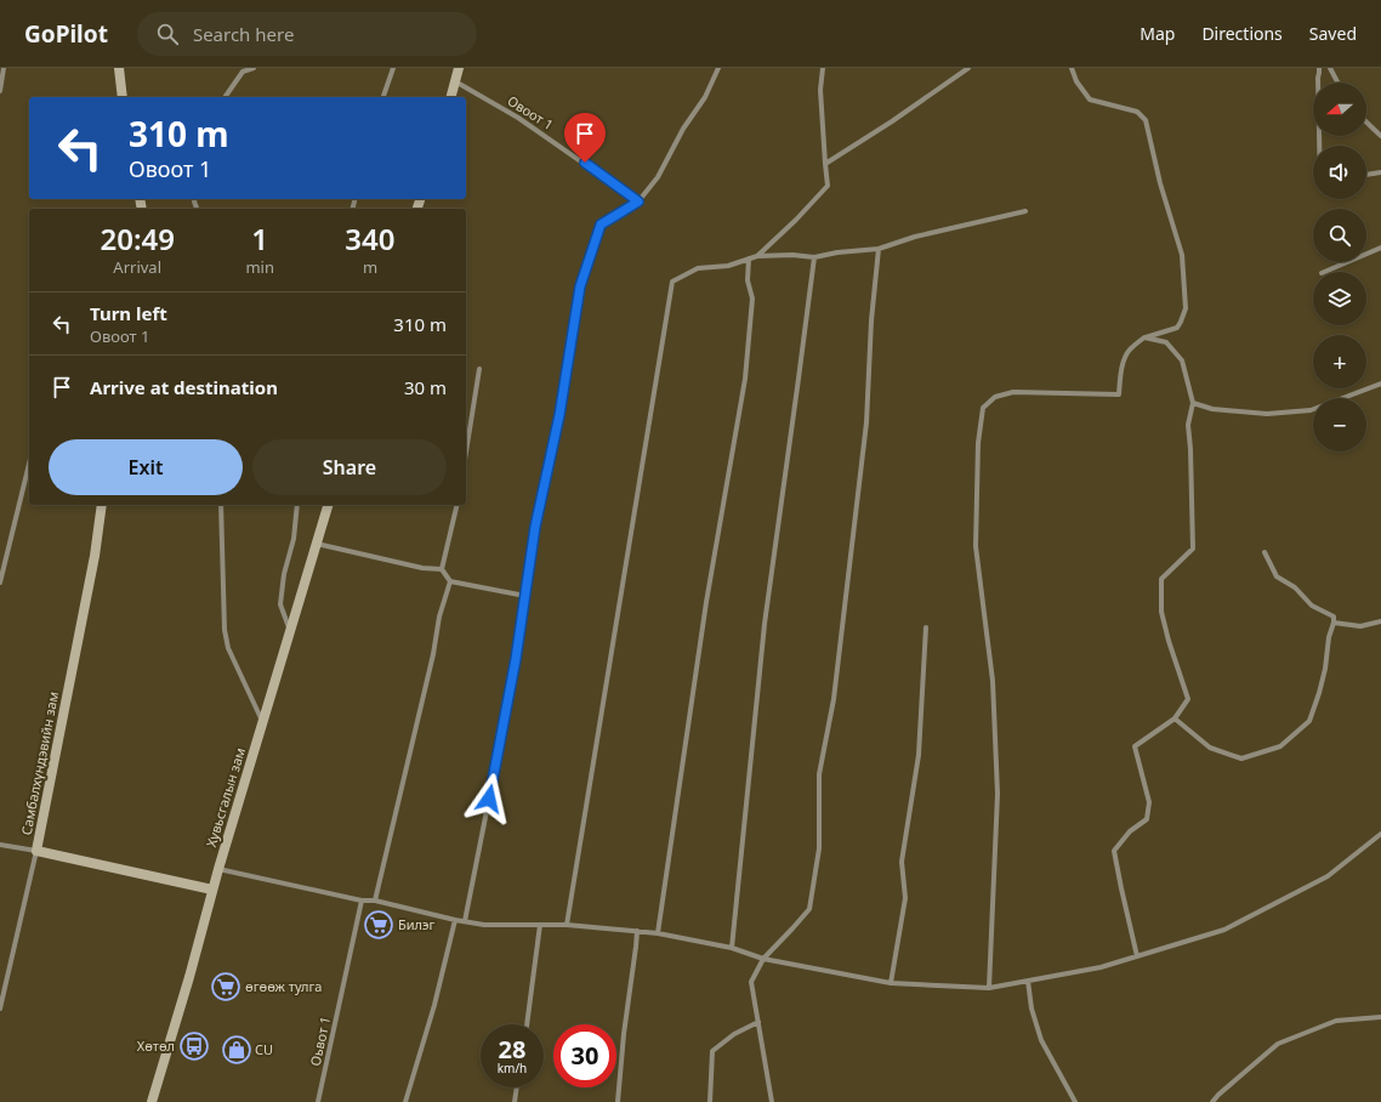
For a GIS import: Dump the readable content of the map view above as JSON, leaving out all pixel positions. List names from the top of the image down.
{
  "streets": {
    "main road": ["Самбалхүндэвийн зам", "Хувьсгалын зам"],
    "street": ["Овоот 1", "Оьвот 1"]
  },
  "crossings": [
    ["Самбалхүндэвийн зам", "Хувьсгалын зам"]
  ],
  "places": {
    "supermarket": ["Билэг", "өгөөж тулга"],
    "bus stop": ["Хөтөл"],
    "shop": ["CU"]
  },
  "north": "left",
  "page": {
    "header": "GoPilot",
    "search": "Search here",
    "nav": ["Map", "Directions", "Saved"],
    "map_buttons": ["+", "−"],
    "turn": ["310 m", "Овоот 1"],
    "eta": [
      "20:49",
      "Arrival",
      "1",
      "min",
      "340",
      "m"
    ],
    "list": [
      {
        "name": "Turn left",
        "note": "Овоот 1",
        "value": "310 m"
      },
      {
        "name": "Arrive at destination",
        "value": "30 m"
      }
    ],
    "buttons": ["Exit", "Share"],
    "speed": "28 km/h",
    "limit": "30"
  }
}
